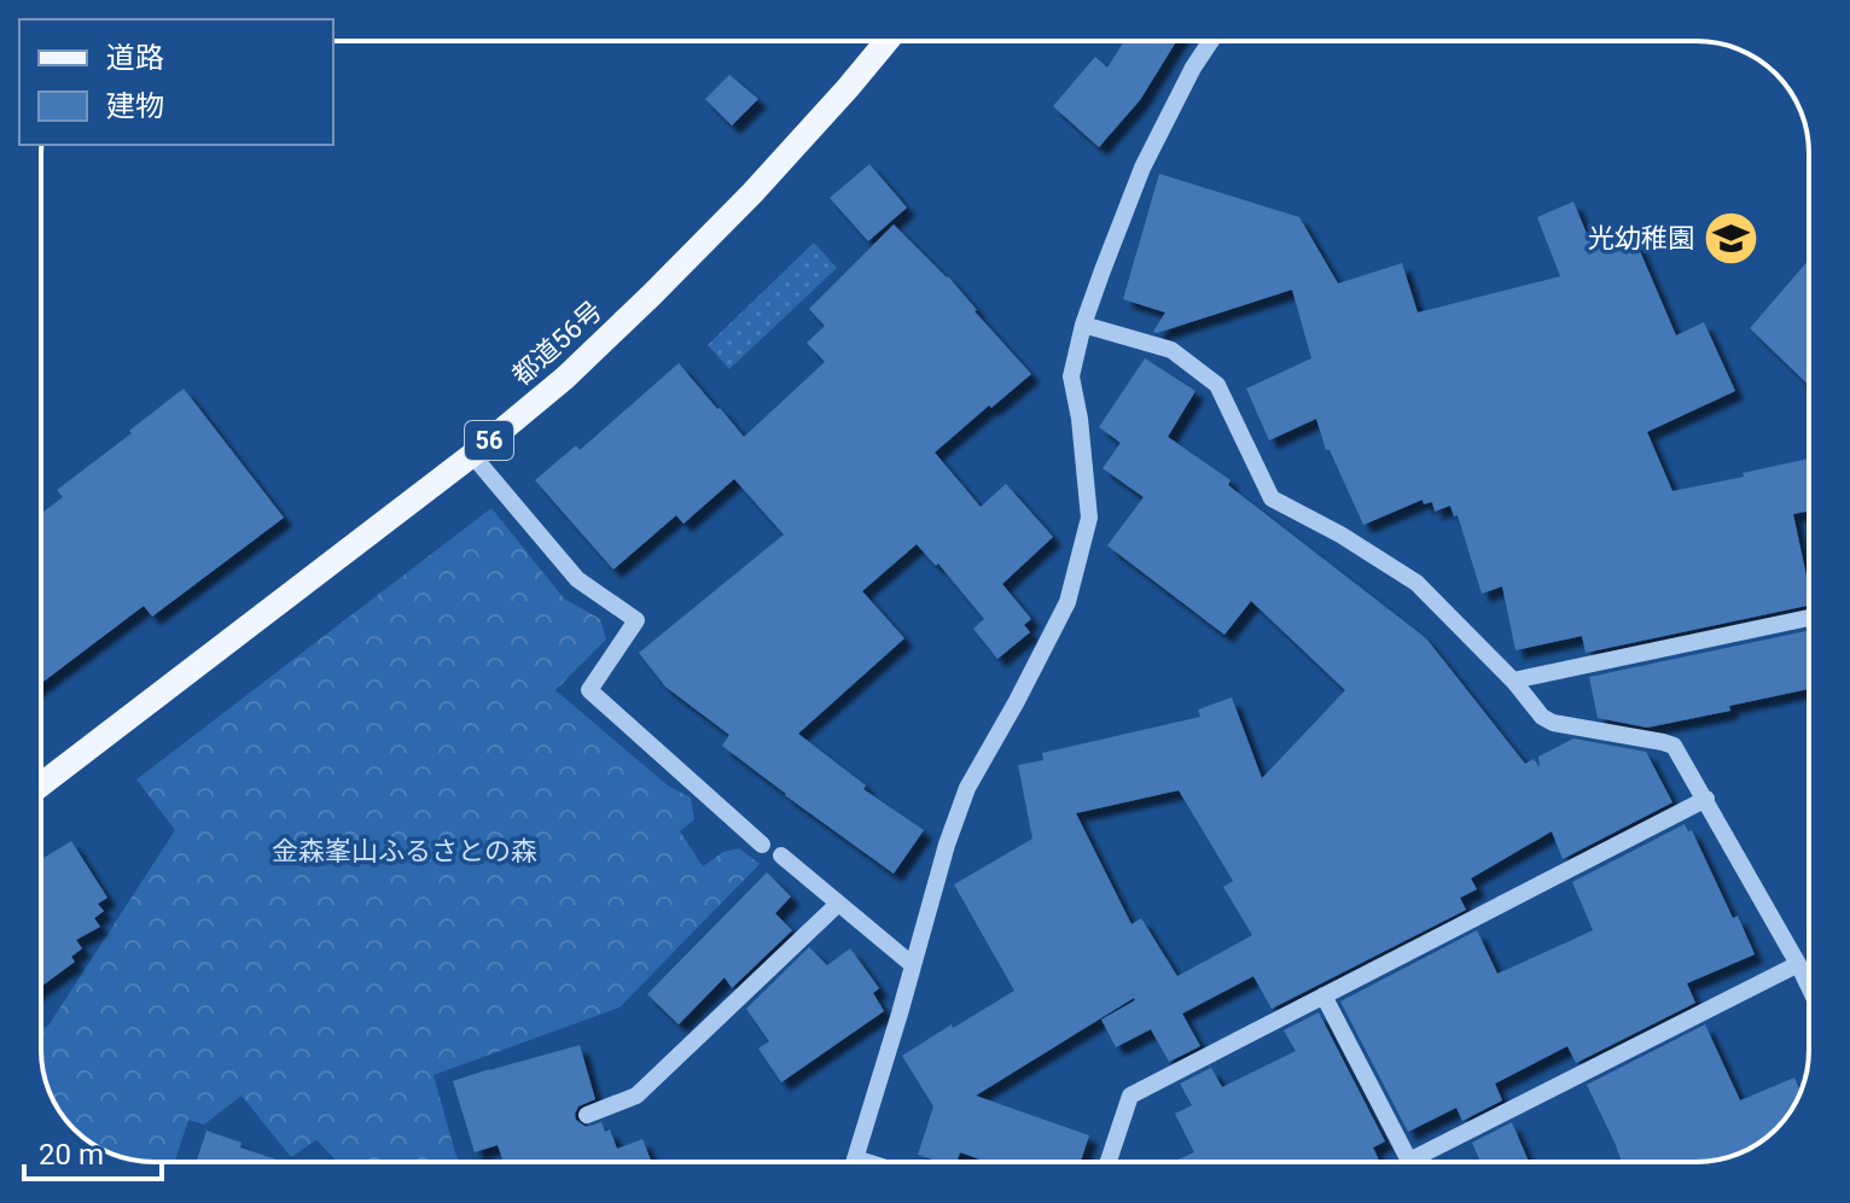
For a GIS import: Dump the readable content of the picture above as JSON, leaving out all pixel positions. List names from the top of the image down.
{
  "streets": {
    "main road": ["都道56号", "56"]
  },
  "parks": ["金森峯山ふるさとの森"],
  "places": {
    "school or university": ["光幼稚園"]
  },
  "legend": ["道路", "建物"],
  "scale_bar": "20 m"
}
